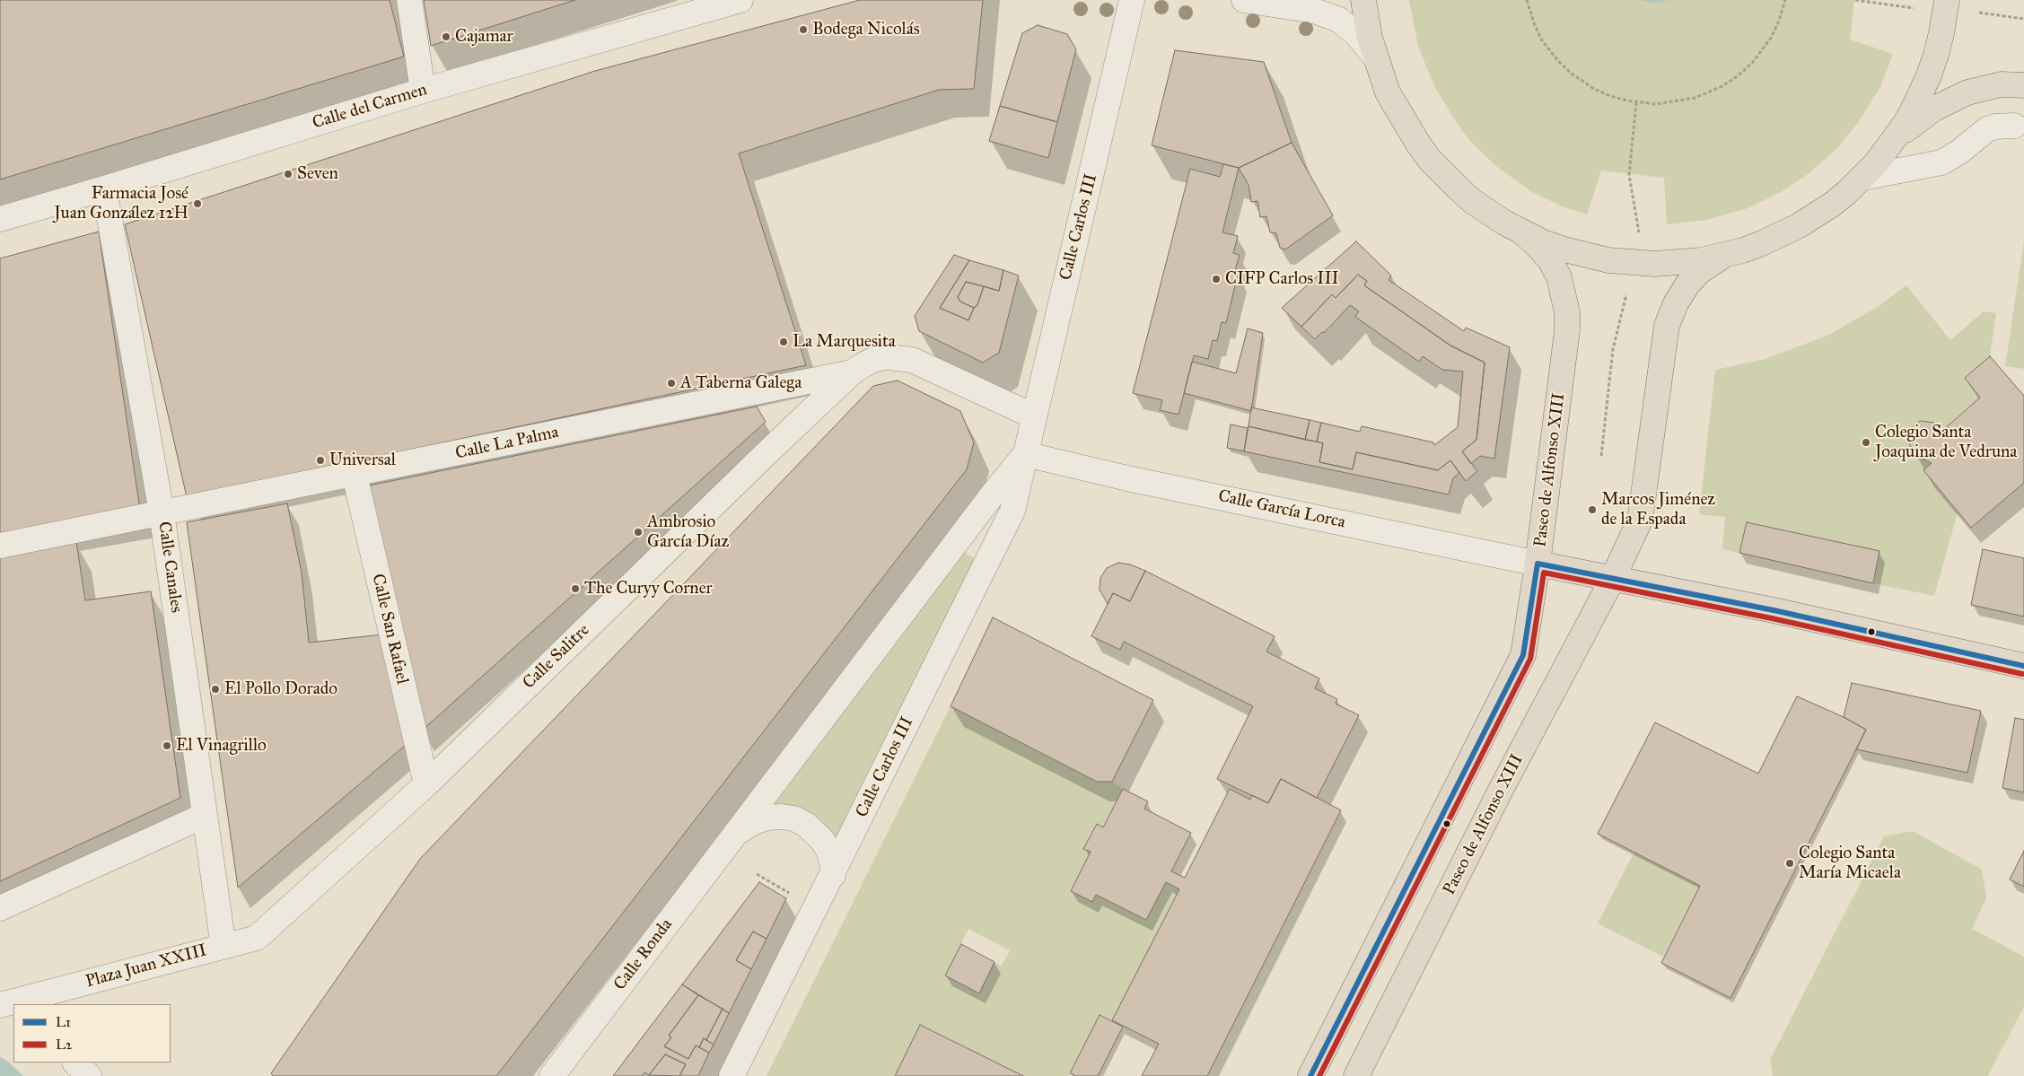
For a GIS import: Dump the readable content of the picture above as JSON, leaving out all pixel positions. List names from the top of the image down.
{
  "streets": {
    "main road": ["Paseo de Alfonso XIII"],
    "street": [
      "Calle del Carmen",
      "Calle Carlos III",
      "Calle La Palma",
      "Calle García Lorca",
      "Calle Canales",
      "Calle San Rafael",
      "Calle Salitre",
      "Calle Ronda",
      "Plaza Juan XXIII"
    ]
  },
  "crossings": [
    ["Calle del Carmen", "Calle Canales"],
    ["Calle Carlos III", "Calle García Lorca"],
    ["Calle Carlos III", "Calle Ronda"],
    ["Calle La Palma", "Calle Canales"],
    ["Calle La Palma", "Calle San Rafael"],
    ["Calle La Palma", "Calle Salitre"],
    ["Paseo de Alfonso XIII", "Calle García Lorca"],
    ["Calle Canales", "Plaza Juan XXIII"],
    ["Calle San Rafael", "Calle Salitre"],
    ["Calle Salitre", "Plaza Juan XXIII"]
  ],
  "places": [
    "Bodega Nicolás",
    "Cajamar",
    "Seven",
    "Farmacia José Juan González 12H",
    "CIFP Carlos III",
    "La Marquesita",
    "A Taberna Galega",
    "Colegio Santa Joaquina de Vedruna",
    "Universal",
    "Marcos Jiménez de la Espada",
    "Ambrosio García Díaz",
    "The Curyy Corner",
    "El Pollo Dorado",
    "El Vinagrillo",
    "Colegio Santa María Micaela"
  ],
  "lines": ["transit line L1", "transit line L2"],
  "legend": ["L1", "L2"]
}
